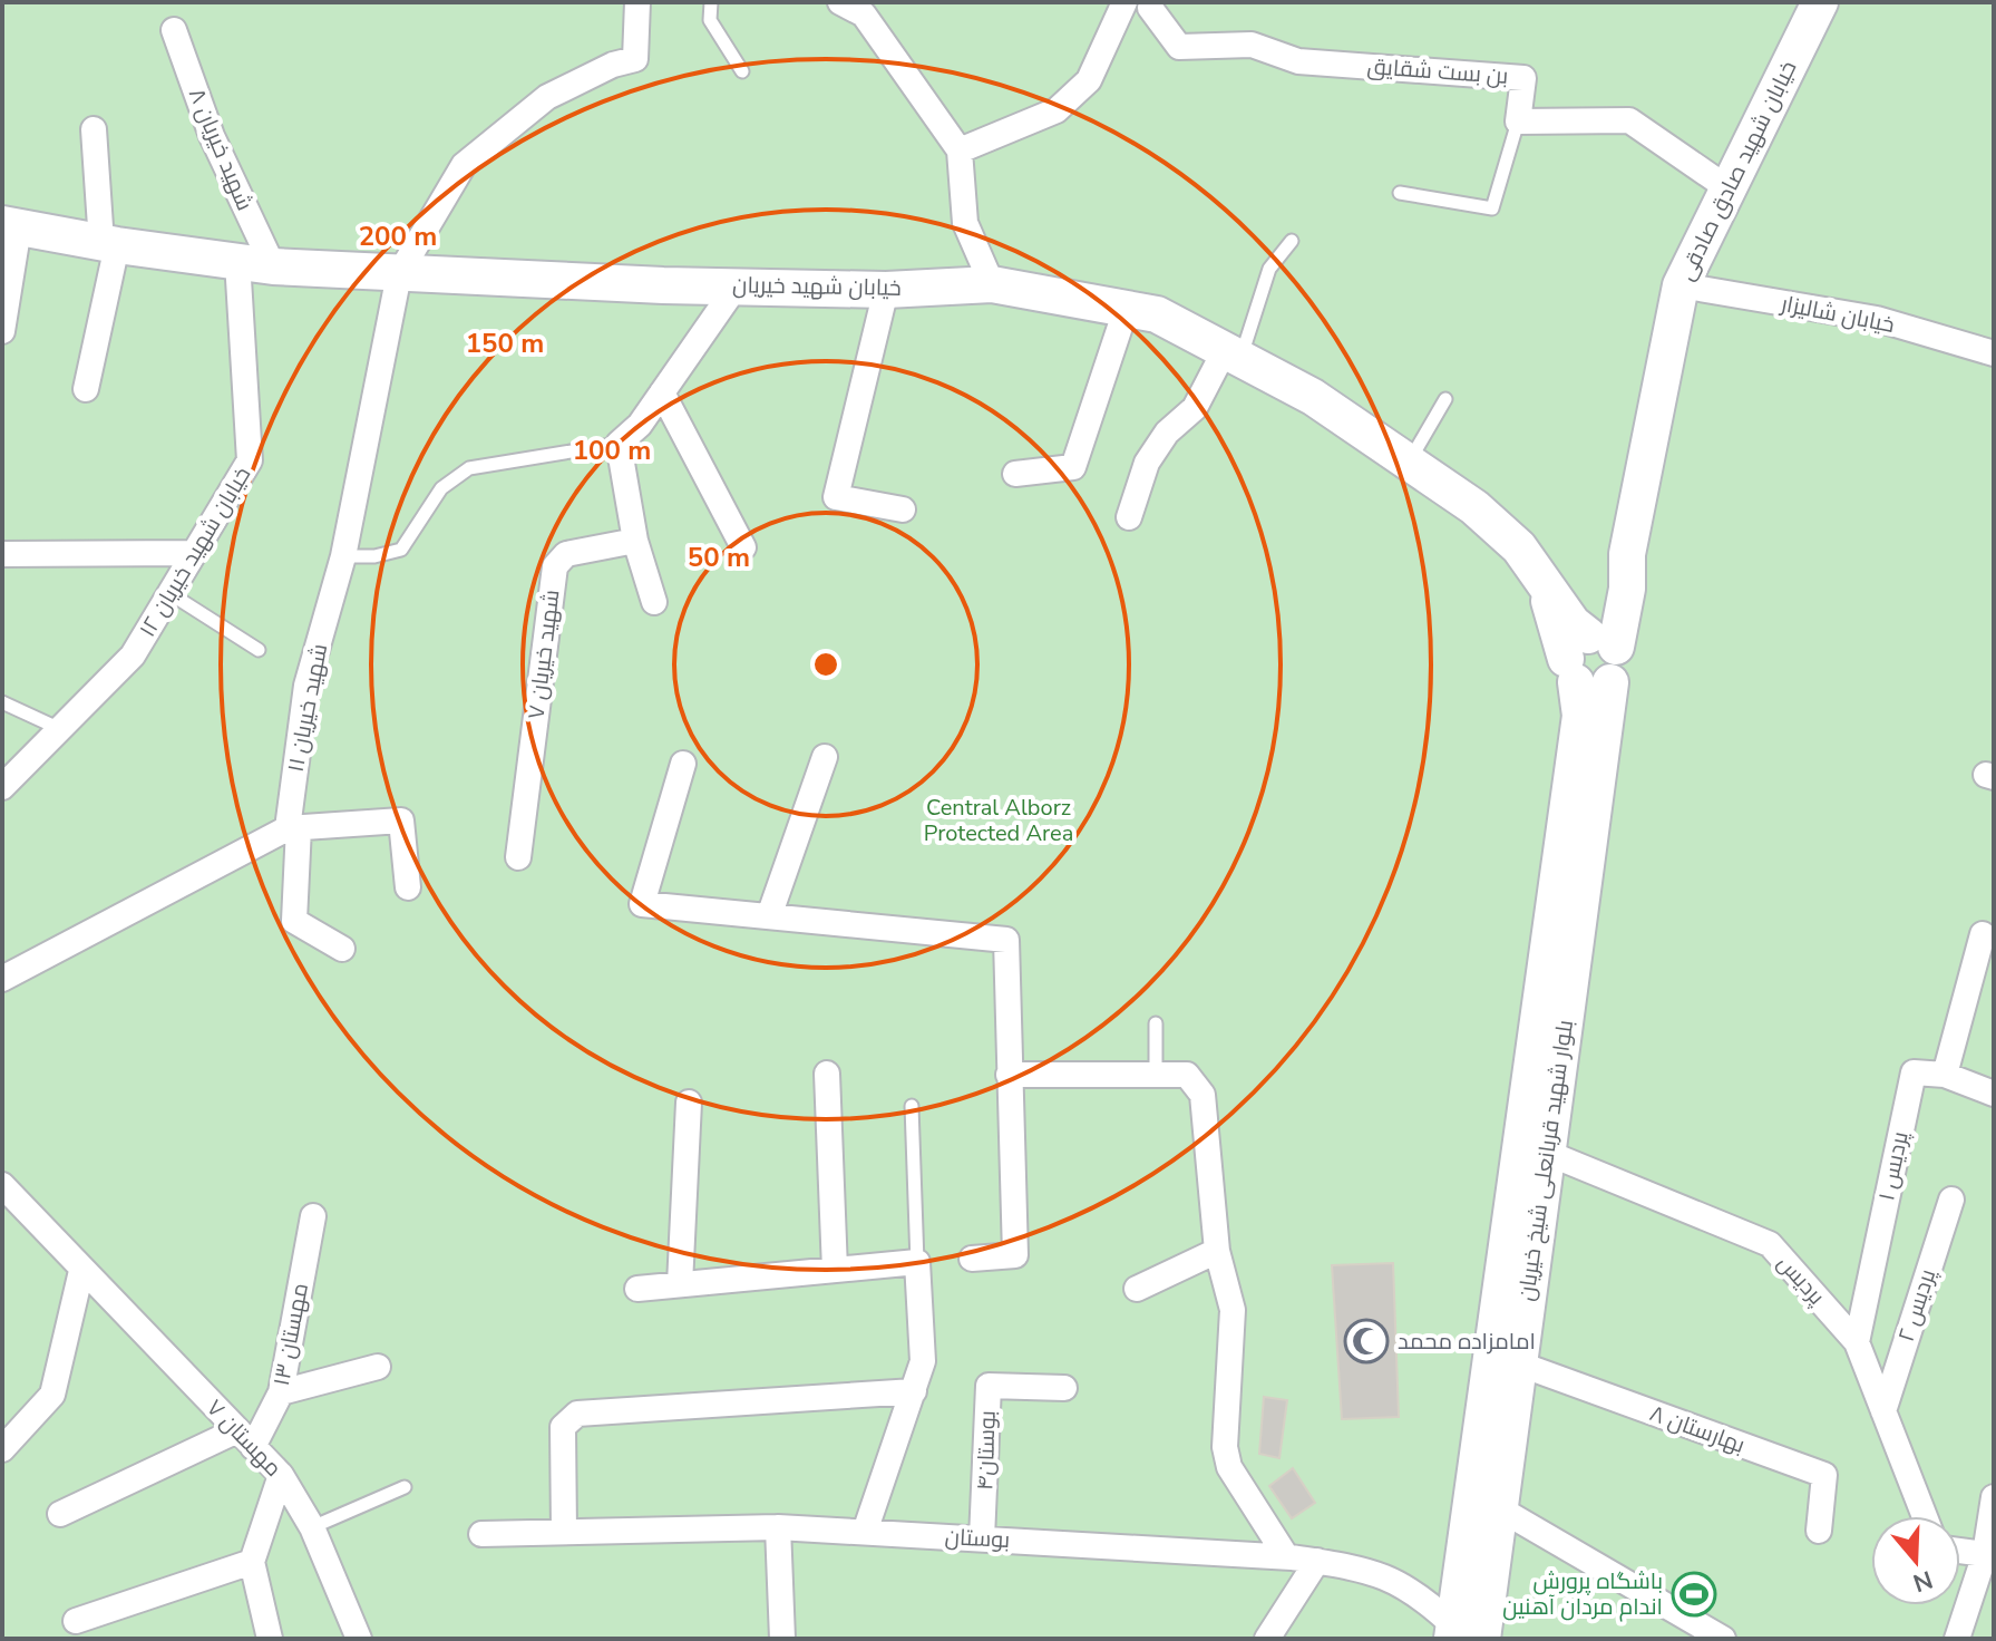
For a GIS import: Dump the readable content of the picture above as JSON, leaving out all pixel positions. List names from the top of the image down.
{
  "streets": {
    "street": [
      "بن بست شقایق",
      "شهید خیریان ۸",
      "خیابان شهید صادق صادقی",
      "خیابان شهید خیریان",
      "خیابان شالیزار",
      "خیابان شهید خیریان ۱۲",
      "شهید خیریان ۷",
      "شهید خیریان ۱۱",
      "بلوار شهید قربانعلی شیخ خیریان",
      "پردیس ۱",
      "پردیس",
      "پردیس ۲",
      "مهستان ۱۳",
      "بهارستان ۸",
      "مهستان ۷",
      "بوستان۴",
      "بوستان"
    ]
  },
  "crossings": [
    ["شهید خیریان ۸", "خیابان شهید خیریان"],
    ["خیابان شهید صادق صادقی", "خیابان شهید خیریان"],
    ["خیابان شهید صادق صادقی", "خیابان شالیزار"],
    ["خیابان شهید صادق صادقی", "بلوار شهید قربانعلی شیخ خیریان"],
    ["خیابان شهید خیریان", "خیابان شهید خیریان ۱۲"],
    ["خیابان شهید خیریان", "شهید خیریان ۱۱"],
    ["بلوار شهید قربانعلی شیخ خیریان", "پردیس"],
    ["بلوار شهید قربانعلی شیخ خیریان", "بهارستان ۸"],
    ["بلوار شهید قربانعلی شیخ خیریان", "بوستان"],
    ["پردیس ۱", "پردیس"],
    ["پردیس", "پردیس ۲"],
    ["مهستان ۱۳", "مهستان ۷"],
    ["بوستان۴", "بوستان"]
  ],
  "parks": ["Central Alborz Protected Area"],
  "places": {
    "mosque": ["امامزاده محمد"],
    "sports": ["باشگاه پرورش اندام مردان آهنین"]
  },
  "north": "bottom",
  "rings": [
    "200 m",
    "150 m",
    "100 m",
    "50 m"
  ]
}
